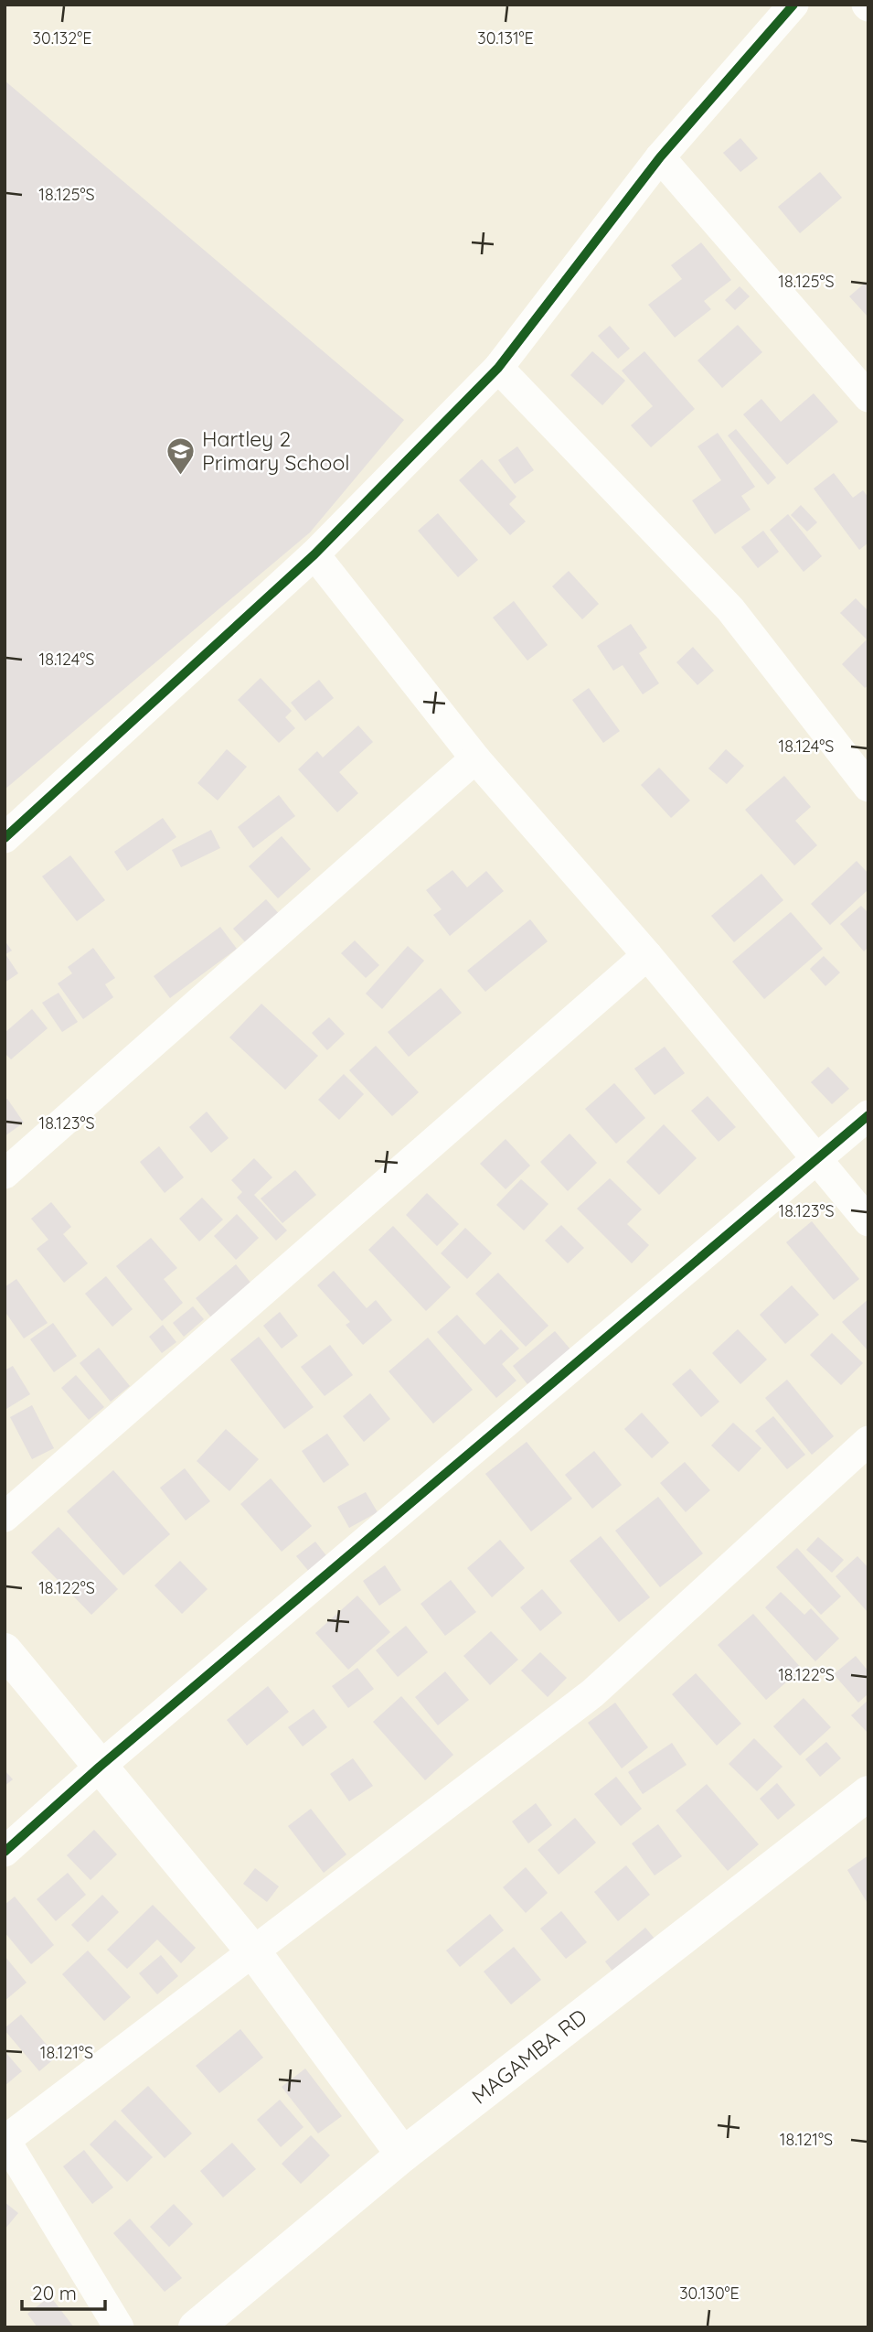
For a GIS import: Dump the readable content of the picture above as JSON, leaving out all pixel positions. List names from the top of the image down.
{
  "streets": {
    "street": ["MAGAMBA RD"]
  },
  "places": {
    "school or university": ["Hartley 2 Primary School"]
  },
  "scale_bar": "20 m",
  "coordinates": [
    "30.132°E",
    "30.131°E",
    "18.125°S",
    "18.124°S",
    "18.123°S",
    "18.122°S",
    "18.121°S",
    "30.130°E"
  ]
}
